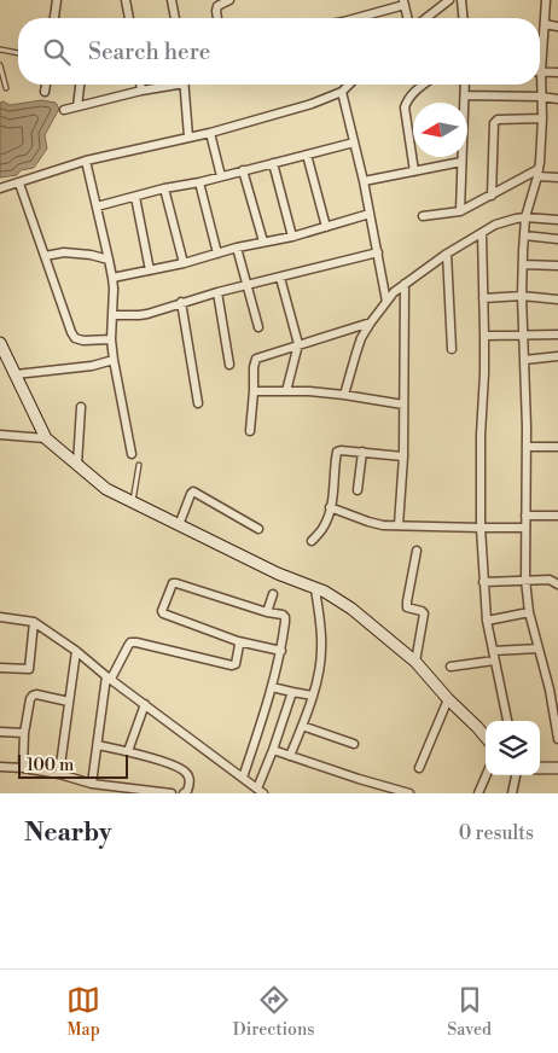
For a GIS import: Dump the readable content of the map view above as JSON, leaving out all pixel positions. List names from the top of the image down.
{
  "scale_bar": "100 m",
  "north": "left",
  "page": {
    "search": "Search here",
    "scale": "100 m",
    "heading": ["Nearby", "0 results"],
    "nav": ["Map", "Directions", "Saved"]
  }
}
